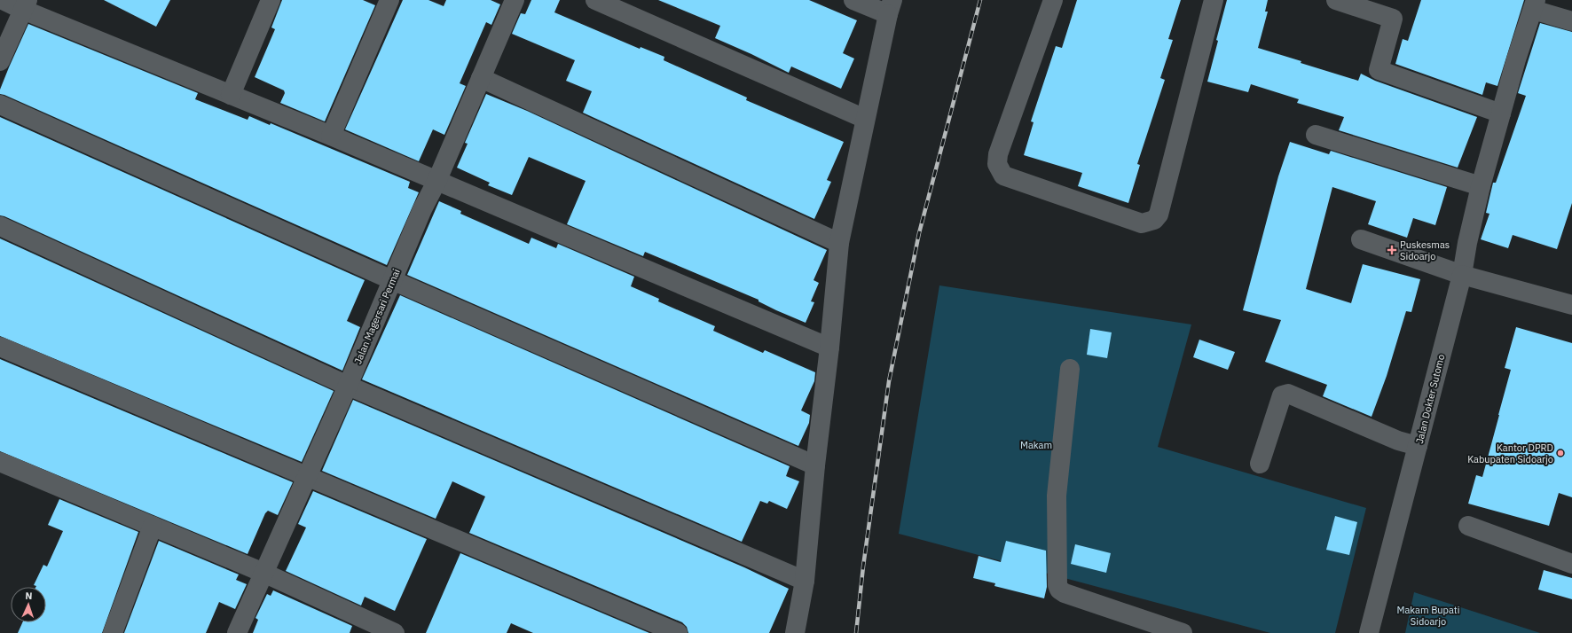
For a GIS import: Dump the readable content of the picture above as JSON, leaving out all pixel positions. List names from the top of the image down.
{
  "streets": {
    "street": ["Jalan Magersari Permai", "Jalan Dokter Sutomo"]
  },
  "parks": ["Makam", "Makam Bupati Sidoarjo"],
  "places": {
    "health": ["Puskesmas Sidoarjo"],
    "other": ["Kantor DPRD Kabupaten Sidoarjo"]
  },
  "north": "top"
}
